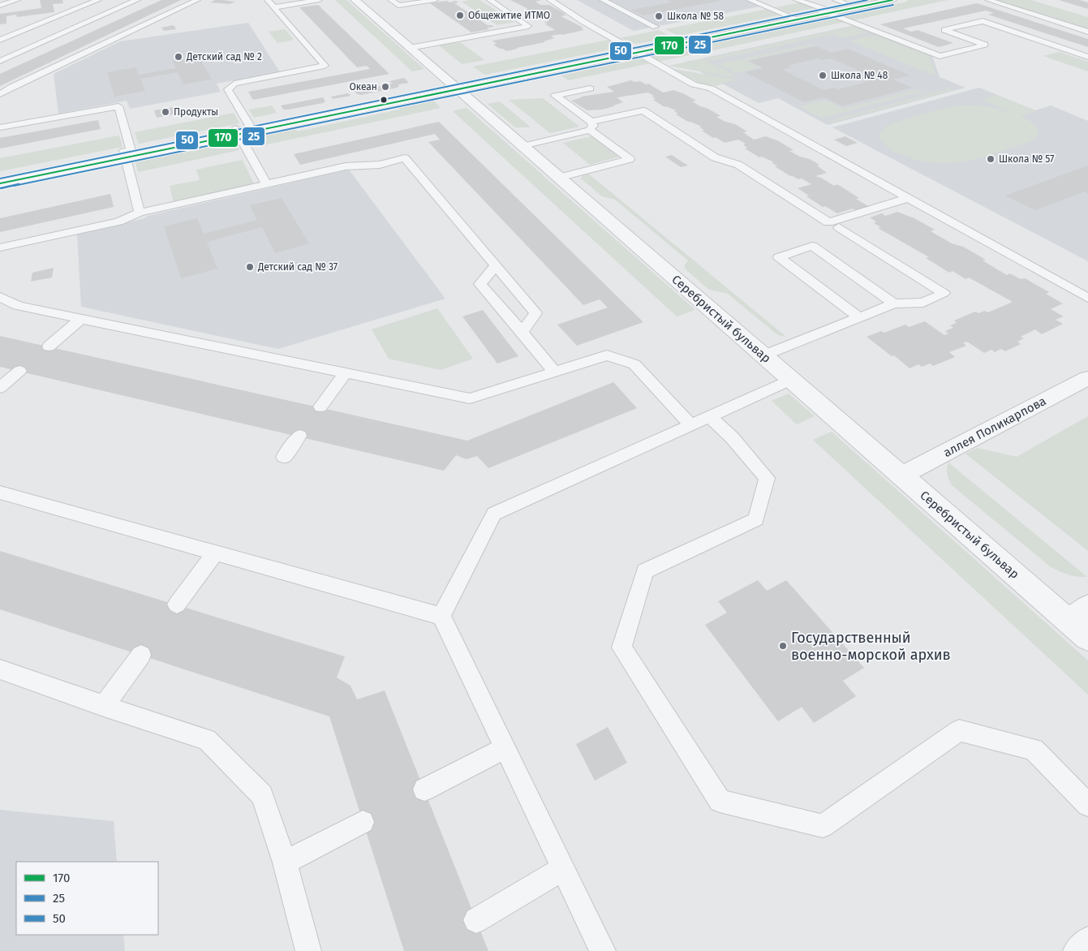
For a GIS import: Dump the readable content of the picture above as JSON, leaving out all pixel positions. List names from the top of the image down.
{
  "streets": {
    "street": ["Серебристый бульвар", "аллея Поликарпова"]
  },
  "crossings": [
    ["Серебристый бульвар", "аллея Поликарпова"]
  ],
  "places": [
    "Общежитие ИТМО",
    "Школа № 58",
    "Детский сад № 2",
    "Школа № 48",
    "Океан",
    "Продукты",
    "Школа № 57",
    "Детский сад № 37",
    "Государственный военно-морской архив"
  ],
  "lines": ["transit line 170", "transit line 50", "transit line 25"],
  "legend": ["170", "25", "50"]
}
